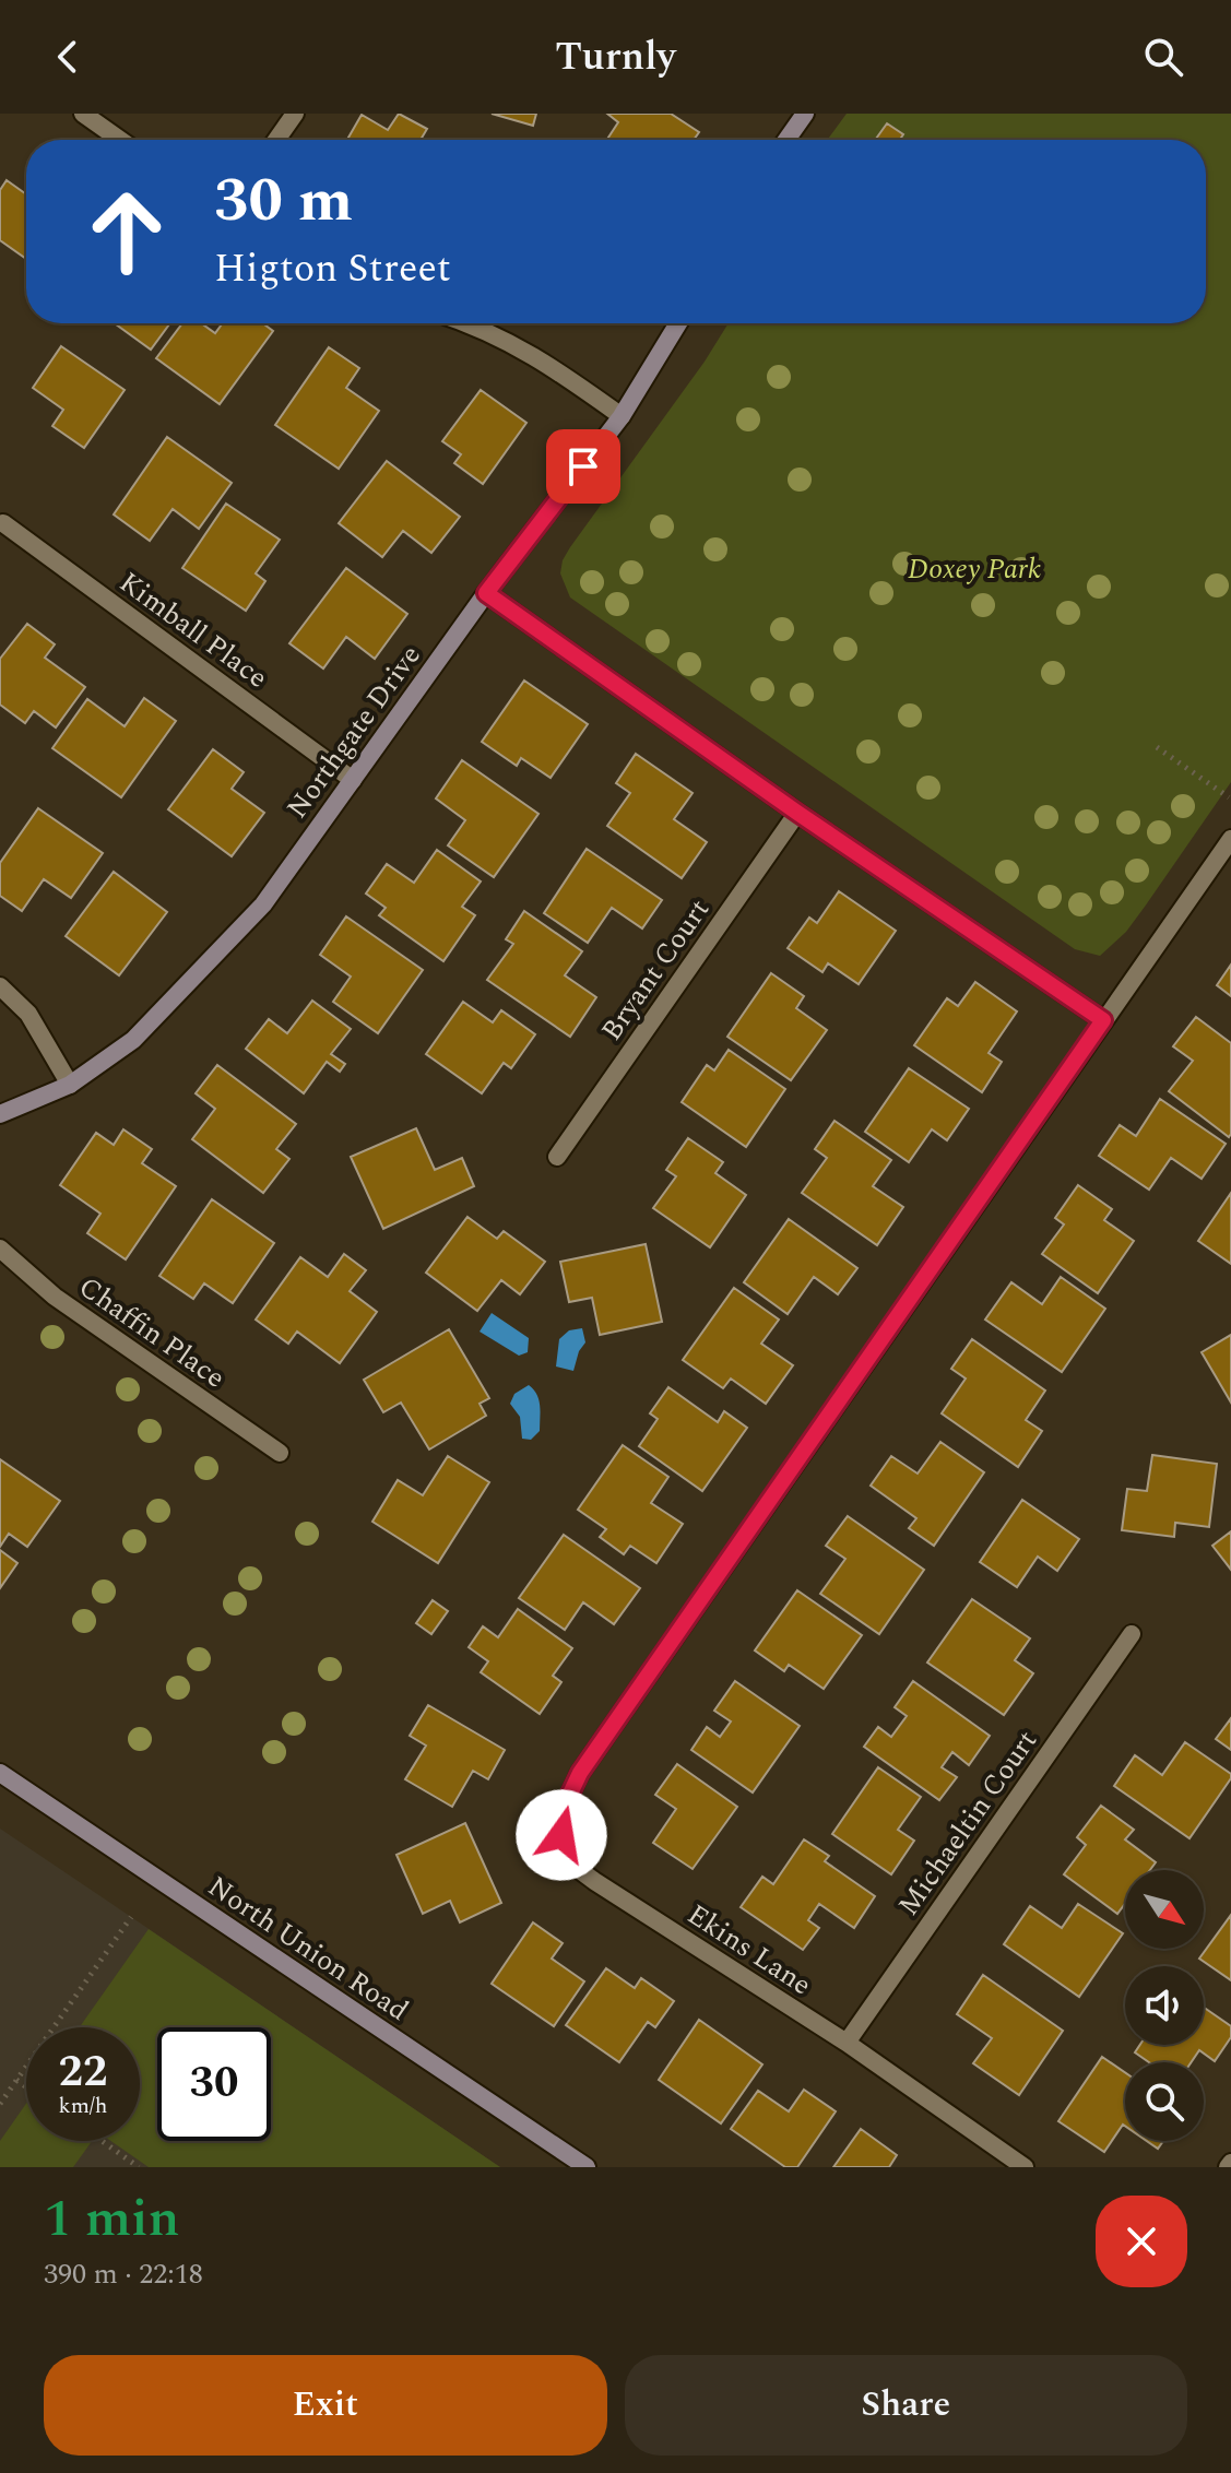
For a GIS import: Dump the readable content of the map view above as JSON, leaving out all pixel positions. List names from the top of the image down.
{
  "streets": {
    "street": [
      "Kimball Place",
      "Northgate Drive",
      "Bryant Court",
      "Chaffin Place",
      "Michaeltin Court",
      "North Union Road",
      "Ekins Lane"
    ]
  },
  "crossings": [
    ["Kimball Place", "Northgate Drive"],
    ["Michaeltin Court", "Ekins Lane"]
  ],
  "parks": ["Doxey Park"],
  "north": "bottom right",
  "page": {
    "header": "Turnly",
    "turn": ["30 m", "Higton Street"],
    "speed": "22 km/h",
    "limit": "30",
    "heading": ["1 min", "390 m · 22:18"],
    "buttons": ["Exit", "Share"]
  }
}
